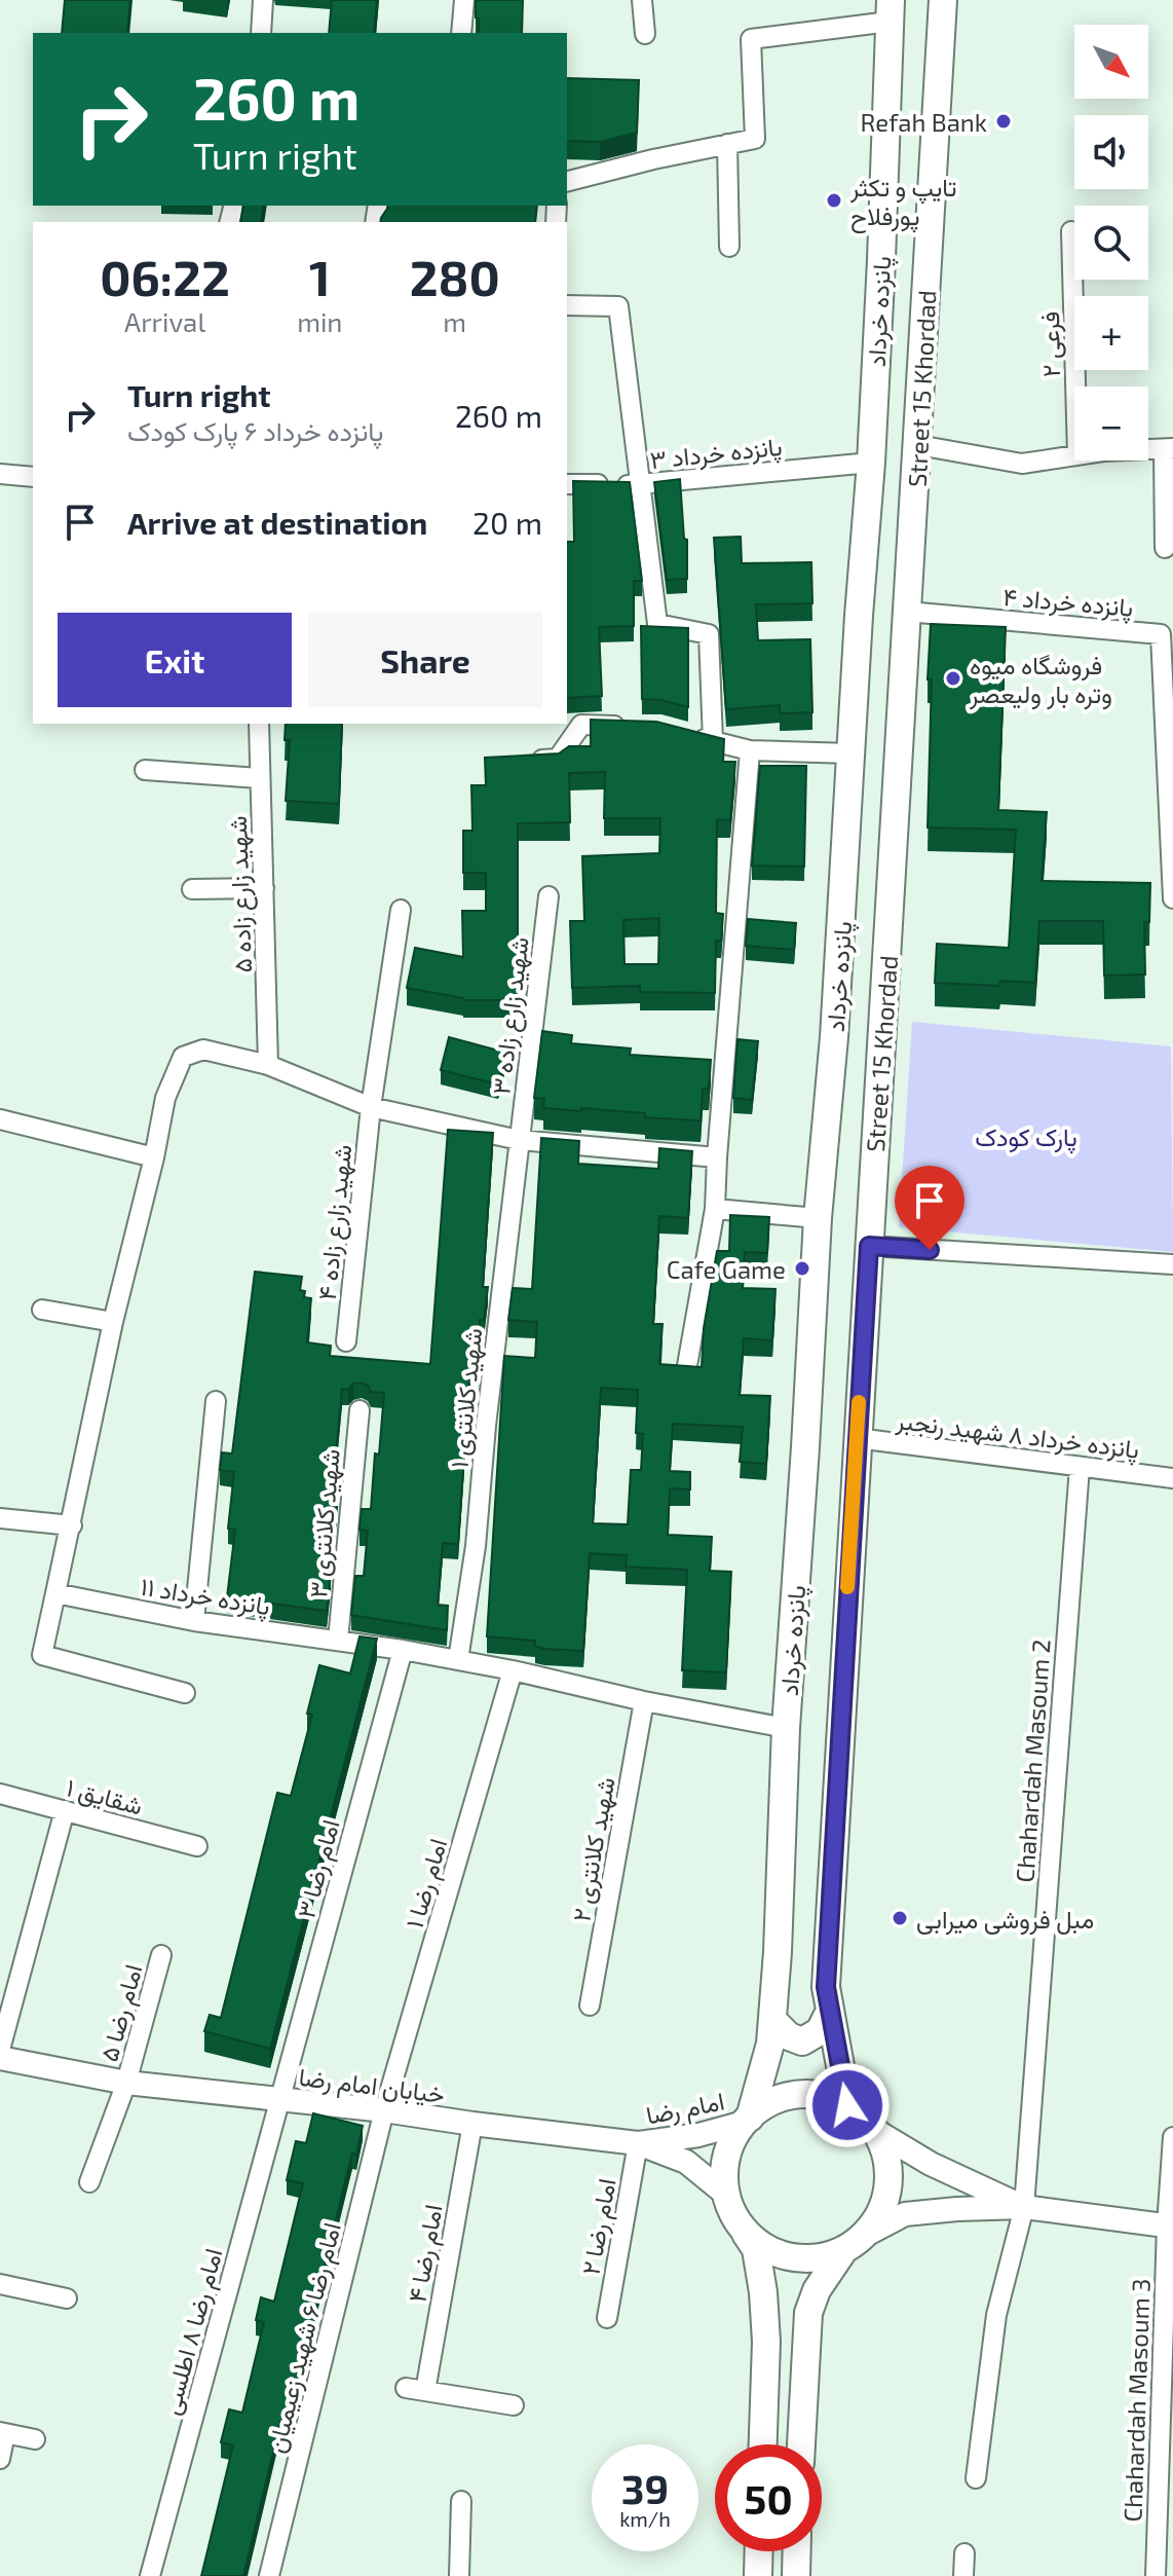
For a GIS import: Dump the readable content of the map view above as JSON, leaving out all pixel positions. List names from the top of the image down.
{
  "streets": {
    "main road": ["پانزده خرداد", "Street 15 Khordad"],
    "street": [
      "فرعی ۲",
      "پانزده خرداد ۳",
      "پانزده خرداد ۴",
      "شهید زارع زاده ۵",
      "شهید زارع زاده ۳",
      "شهید زارع زاده ۴",
      "شهید کلانتری ۱",
      "پانزده خرداد ۸ شهید رنجبر",
      "شهید کلانتری ۳",
      "پانزده خرداد ۱۱",
      "Chahardah Masoum 2",
      "شقایق ۱",
      "شهید کلانتری ۲",
      "امام رضا ۳",
      "امام رضا ۱",
      "امام رضا ۵",
      "خیابان امام رضا",
      "امام رضا",
      "امام رضا ۲",
      "امام رضا ۴",
      "امام رضا ۸ اطلسی",
      "امام رضا ۶ شهید زعیمیان",
      "Chahardah Masoum 3"
    ]
  },
  "crossings": [
    ["پانزده خرداد", "پانزده خرداد ۳"],
    ["پانزده خرداد", "پانزده خرداد ۱۱"],
    ["Street 15 Khordad", "پانزده خرداد ۴"],
    ["Street 15 Khordad", "پانزده خرداد ۸ شهید رنجبر"],
    ["Street 15 Khordad", "خیابان امام رضا"],
    ["Street 15 Khordad", "امام رضا"],
    ["شهید زارع زاده ۳", "شهید کلانتری ۱"],
    ["شهید کلانتری ۱", "پانزده خرداد ۱۱"],
    ["پانزده خرداد ۸ شهید رنجبر", "Chahardah Masoum 2"],
    ["شهید کلانتری ۳", "پانزده خرداد ۱۱"],
    ["پانزده خرداد ۱۱", "شهید کلانتری ۲"],
    ["پانزده خرداد ۱۱", "امام رضا ۳"],
    ["پانزده خرداد ۱۱", "امام رضا ۱"],
    ["امام رضا ۳", "خیابان امام رضا"],
    ["امام رضا ۳", "امام رضا ۸ اطلسی"],
    ["امام رضا ۱", "خیابان امام رضا"],
    ["امام رضا ۱", "امام رضا ۶ شهید زعیمیان"],
    ["امام رضا ۵", "خیابان امام رضا"],
    ["خیابان امام رضا", "امام رضا"],
    ["خیابان امام رضا", "امام رضا ۲"],
    ["خیابان امام رضا", "امام رضا ۴"],
    ["خیابان امام رضا", "امام رضا ۸ اطلسی"],
    ["خیابان امام رضا", "امام رضا ۶ شهید زعیمیان"],
    ["امام رضا", "امام رضا ۲"]
  ],
  "parks": ["پارک کودک"],
  "places": [
    "Refah Bank",
    "تایپ و تکثر پورفلاح",
    "فروشگاه میوه وتره بار ولیعصر",
    "Cafe Game",
    "مبل فروشی میرابی"
  ],
  "north": "bottom right",
  "page": {
    "map_buttons": ["+", "−"],
    "turn": ["260 m", "Turn right"],
    "eta": [
      "06:22",
      "Arrival",
      "1",
      "min",
      "280",
      "m"
    ],
    "list": [
      {
        "name": "Turn right",
        "note": "پانزده خرداد ۶ پارک کودک",
        "value": "260 m"
      },
      {
        "name": "Arrive at destination",
        "value": "20 m"
      }
    ],
    "buttons": ["Exit", "Share"],
    "speed": "39 km/h",
    "limit": "50"
  }
}
